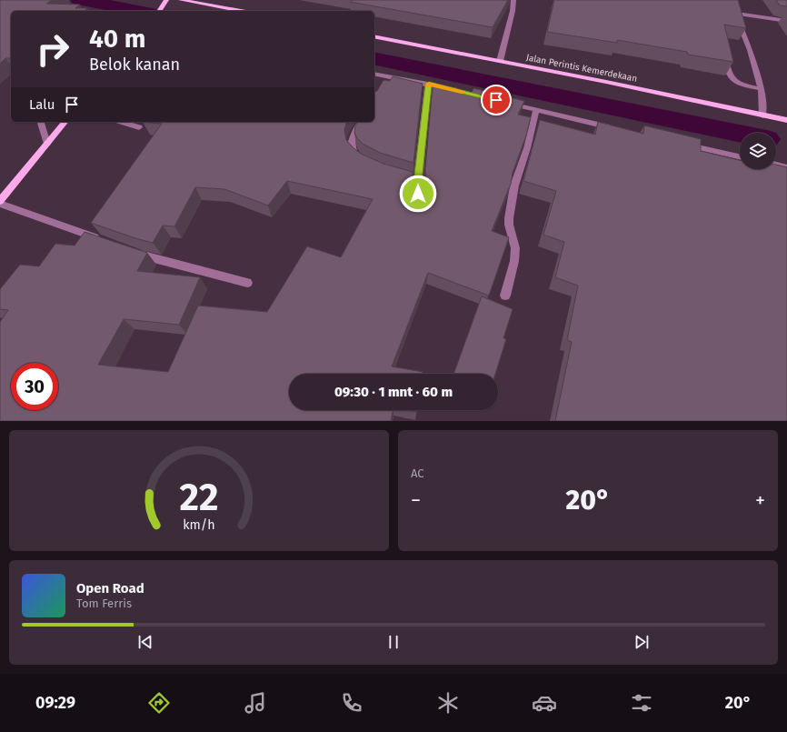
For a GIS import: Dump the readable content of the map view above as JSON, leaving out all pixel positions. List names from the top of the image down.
{
  "streets": {
    "main road": ["Jalan Perintis Kemerdekaan"]
  },
  "page": {
    "turn": ["40 m", "Belok kanan"],
    "then": "Lalu",
    "limit": "30",
    "trip": "09:30 · 1 mnt · 60 m",
    "tile": "AC",
    "heat": ["−", "20°", "+"],
    "song": ["Open Road", "Tom Ferris"],
    "tabs": ["09:29", "20°"],
    "gauge": ["22", "km/h"]
  }
}
